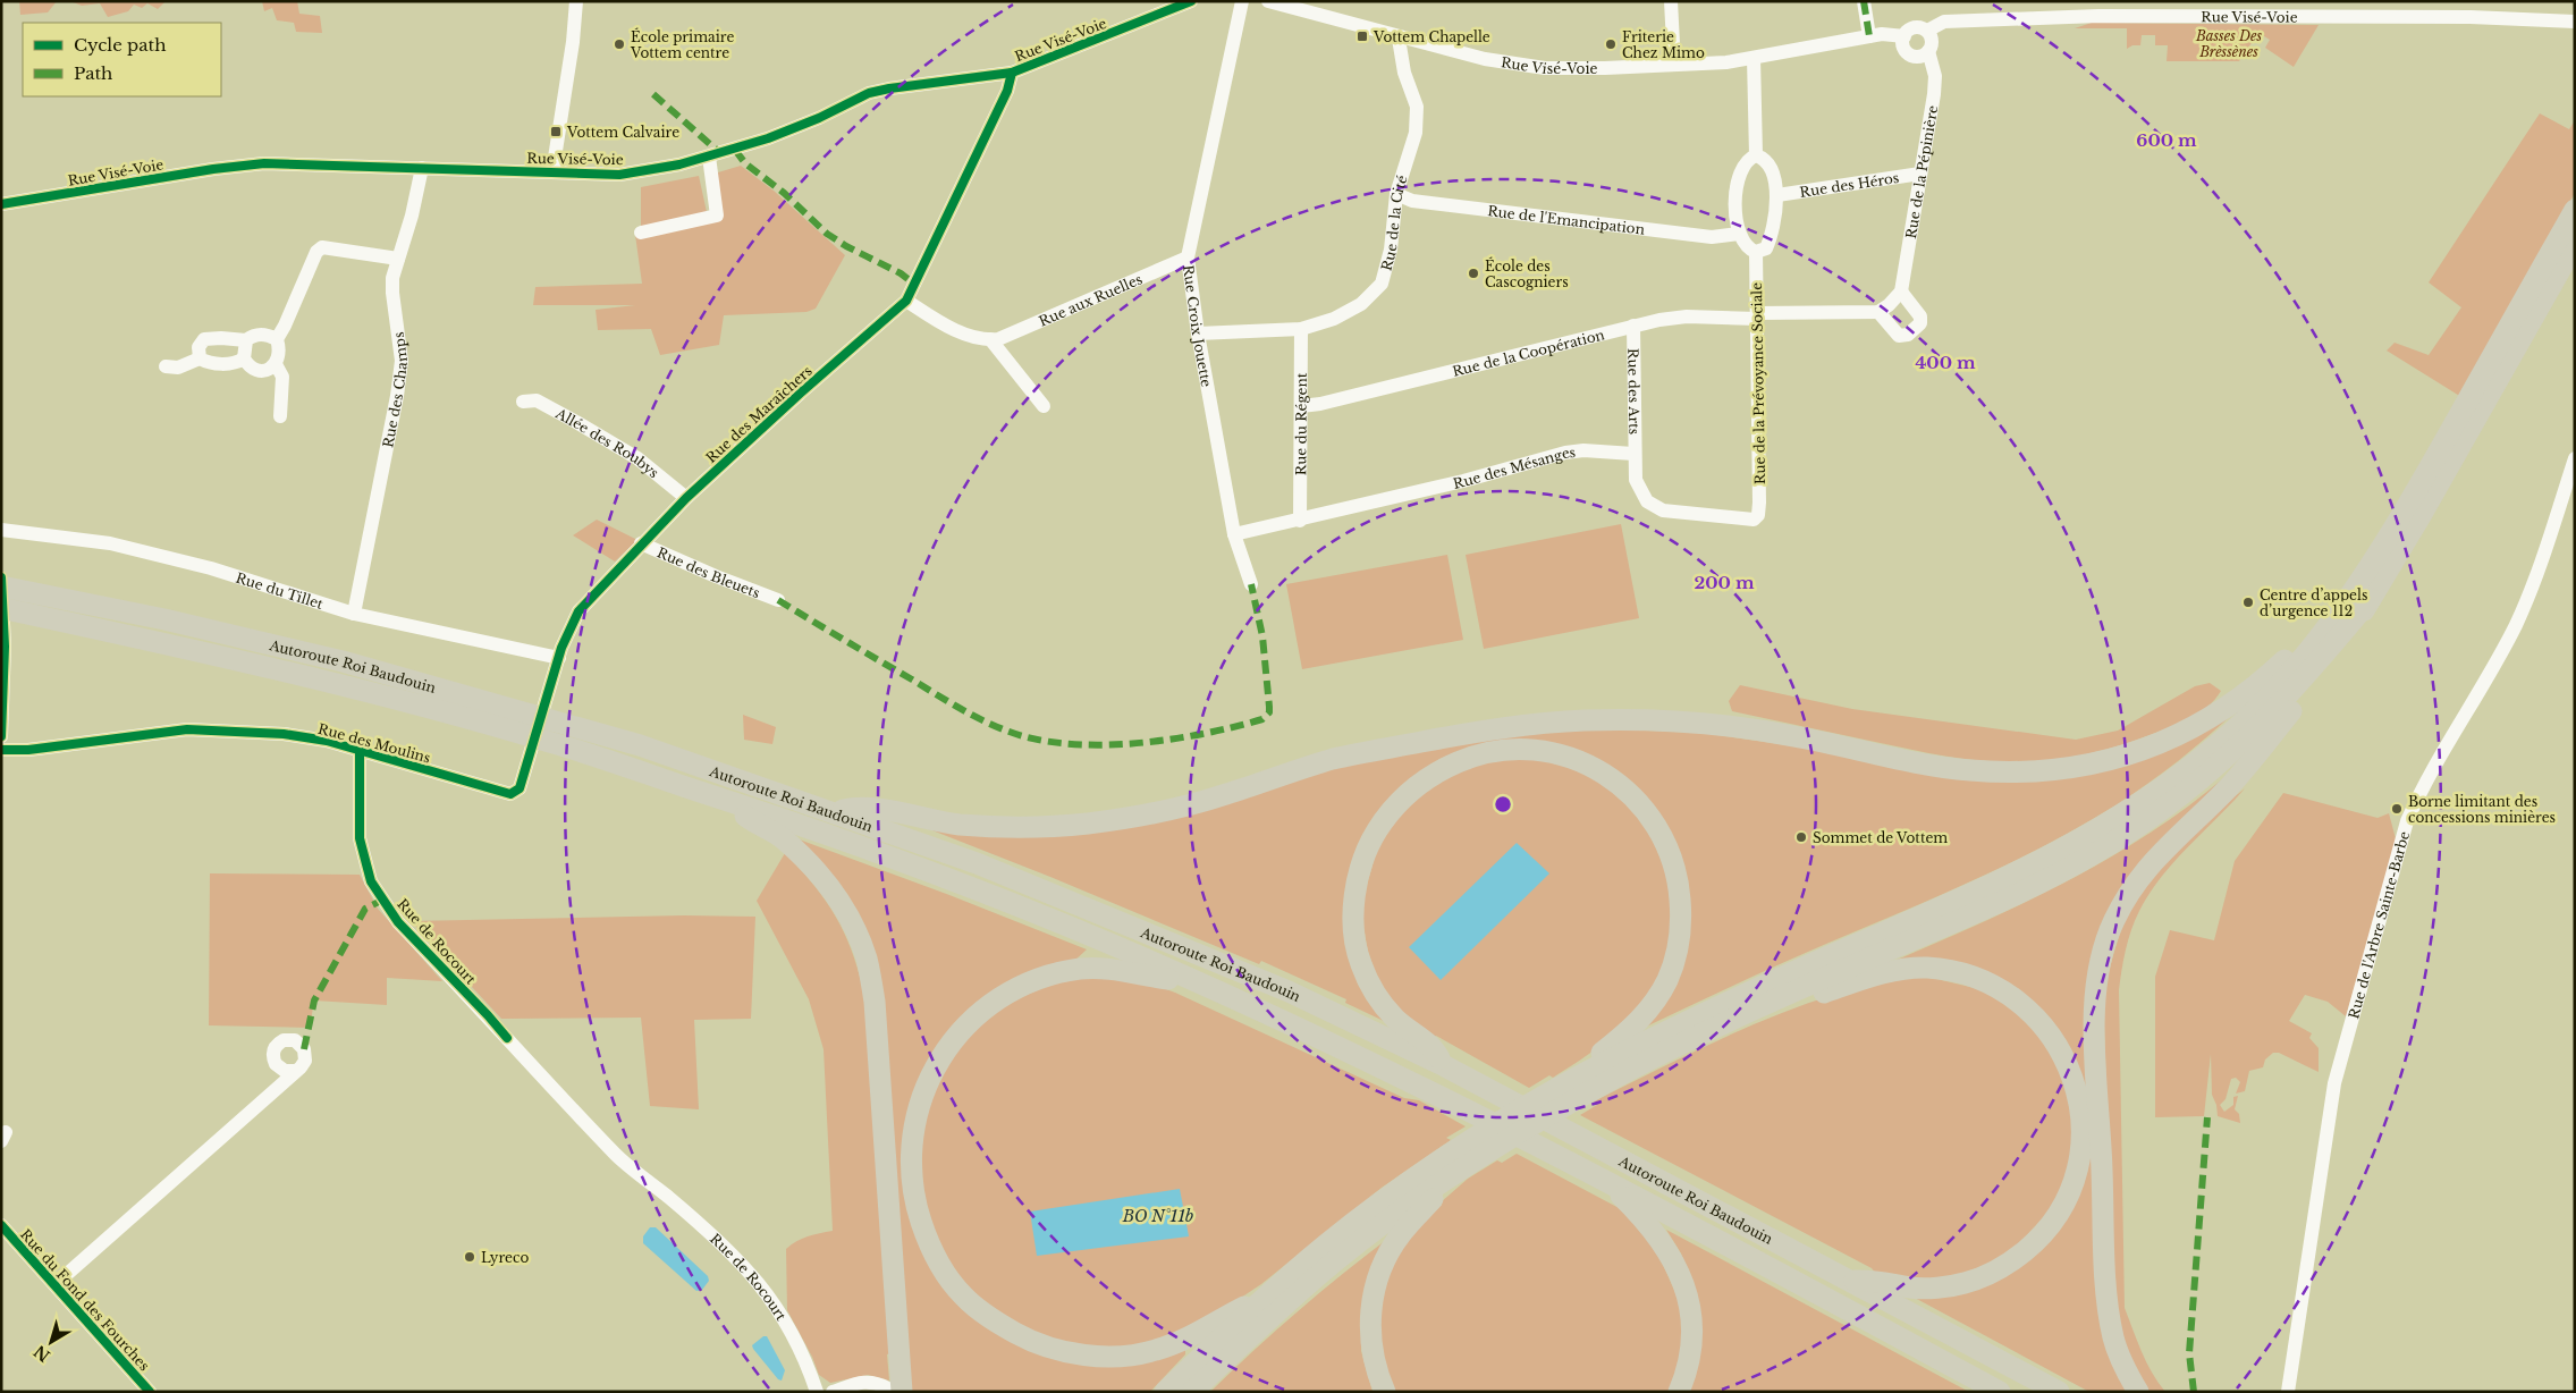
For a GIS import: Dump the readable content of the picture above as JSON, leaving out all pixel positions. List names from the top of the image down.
{
  "streets": {
    "highway": ["Autoroute Roi Baudouin"],
    "street": [
      "Rue Visé-Voie",
      "Rue de la Pépinière",
      "Rue des Héros",
      "Rue de l'Emancipation",
      "Rue de la Cité",
      "Rue aux Ruelles",
      "Rue Croix Jouette",
      "Rue de la Coopération",
      "Rue de la Prévoyance Sociale",
      "Rue des Champs",
      "Rue des Arts",
      "Rue des Maraîchers",
      "Rue du Régent",
      "Allée des Roubys",
      "Rue des Mésanges",
      "Rue des Bleuets",
      "Rue du Tillet",
      "Rue des Moulins",
      "Rue de l'Arbre Sainte-Barbe",
      "Rue de Rocourt",
      "Rue du Fond des Fourches"
    ]
  },
  "crossings": [
    ["Rue Visé-Voie", "Rue de la Pépinière"],
    ["Rue Visé-Voie", "Rue de la Cité"],
    ["Rue Visé-Voie", "Rue des Champs"],
    ["Rue Visé-Voie", "Rue des Maraîchers"],
    ["Rue de la Pépinière", "Rue des Héros"],
    ["Rue de l'Emancipation", "Rue de la Cité"],
    ["Rue de la Cité", "Rue Croix Jouette"],
    ["Rue de la Cité", "Rue du Régent"],
    ["Rue aux Ruelles", "Rue Croix Jouette"],
    ["Rue Croix Jouette", "Rue des Mésanges"],
    ["Rue de la Coopération", "Rue de la Prévoyance Sociale"],
    ["Rue de la Coopération", "Rue des Arts"],
    ["Rue de la Coopération", "Rue du Régent"],
    ["Rue de la Prévoyance Sociale", "Rue des Arts"],
    ["Rue de la Prévoyance Sociale", "Rue des Mésanges"],
    ["Rue des Champs", "Rue du Tillet"],
    ["Rue des Arts", "Rue des Mésanges"],
    ["Rue des Maraîchers", "Allée des Roubys"],
    ["Rue des Maraîchers", "Rue des Bleuets"],
    ["Rue des Maraîchers", "Rue du Tillet"],
    ["Rue des Maraîchers", "Rue des Moulins"],
    ["Rue du Régent", "Rue des Mésanges"],
    ["Rue des Moulins", "Rue de Rocourt"]
  ],
  "water": ["BO N°11b"],
  "parks": ["Basses Des Brèssènes"],
  "places": {
    "transit": ["Vottem Chapelle", "Vottem Calvaire"],
    "other": [
      "École primaire Vottem centre",
      "Friterie Chez Mimo",
      "École des Cascogniers",
      "Centre d’appels d’urgence 112",
      "Borne limitant des concessions minières",
      "Sommet de Vottem",
      "Lyreco"
    ]
  },
  "legend": ["Cycle path", "Path"],
  "north": "bottom left",
  "rings": ["600 m", "400 m", "200 m"]
}
